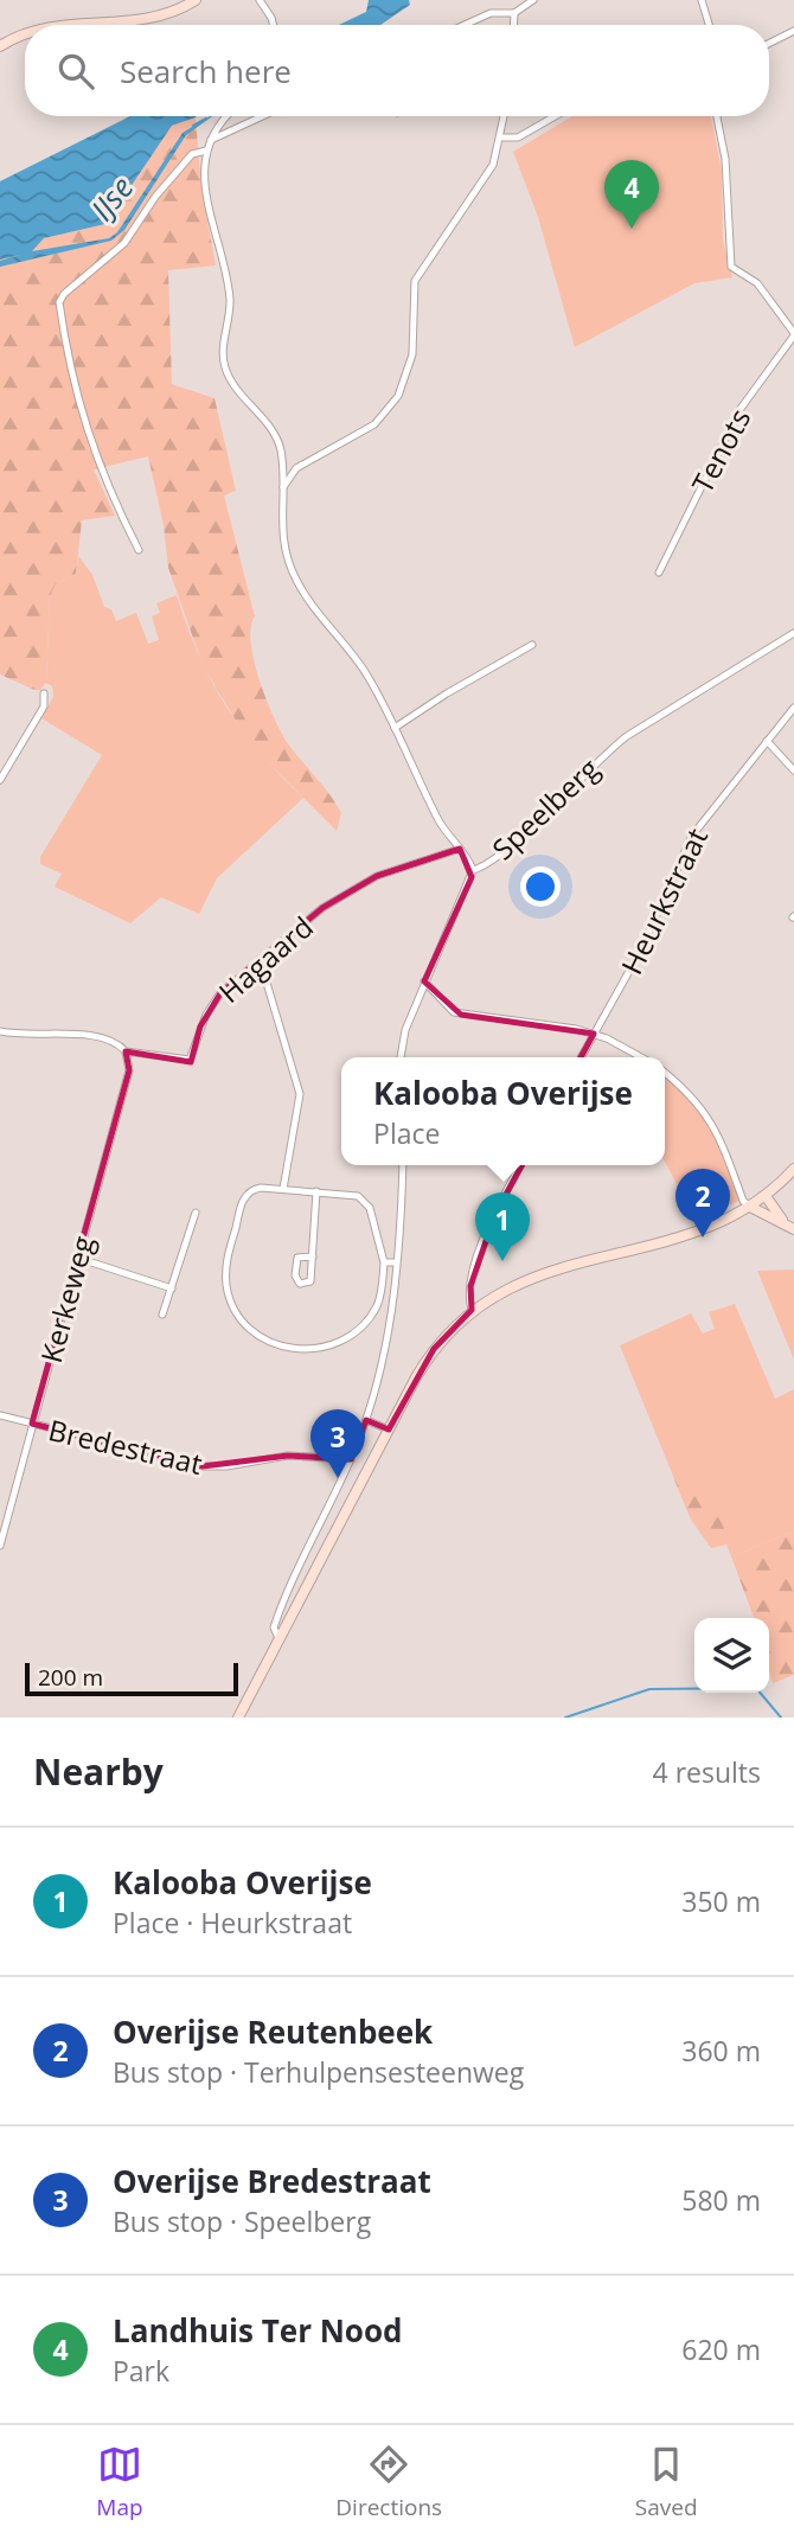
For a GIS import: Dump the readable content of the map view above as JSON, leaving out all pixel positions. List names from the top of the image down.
{
  "streets": {
    "street": [
      "Tenots",
      "Speelberg",
      "Heurkstraat",
      "Hagaard",
      "Kerkeweg",
      "Bredestraat"
    ]
  },
  "crossings": [
    ["Hagaard", "Kerkeweg"],
    ["Kerkeweg", "Bredestraat"]
  ],
  "water": ["IJse"],
  "scale_bar": "200 m",
  "page": {
    "search": "Search here",
    "pins": [
      "4",
      "2",
      "1",
      "3"
    ],
    "popup": ["Kalooba Overijse", "Place"],
    "scale": "200 m",
    "heading": ["Nearby", "4 results"],
    "list": [
      {
        "mark": "1",
        "name": "Kalooba Overijse",
        "note": "Place · Heurkstraat",
        "value": "350 m"
      },
      {
        "mark": "2",
        "name": "Overijse Reutenbeek",
        "note": "Bus stop · Terhulpensesteenweg",
        "value": "360 m"
      },
      {
        "mark": "3",
        "name": "Overijse Bredestraat",
        "note": "Bus stop · Speelberg",
        "value": "580 m"
      },
      {
        "mark": "4",
        "name": "Landhuis Ter Nood",
        "note": "Park",
        "value": "620 m"
      }
    ],
    "nav": ["Map", "Directions", "Saved"]
  }
}
